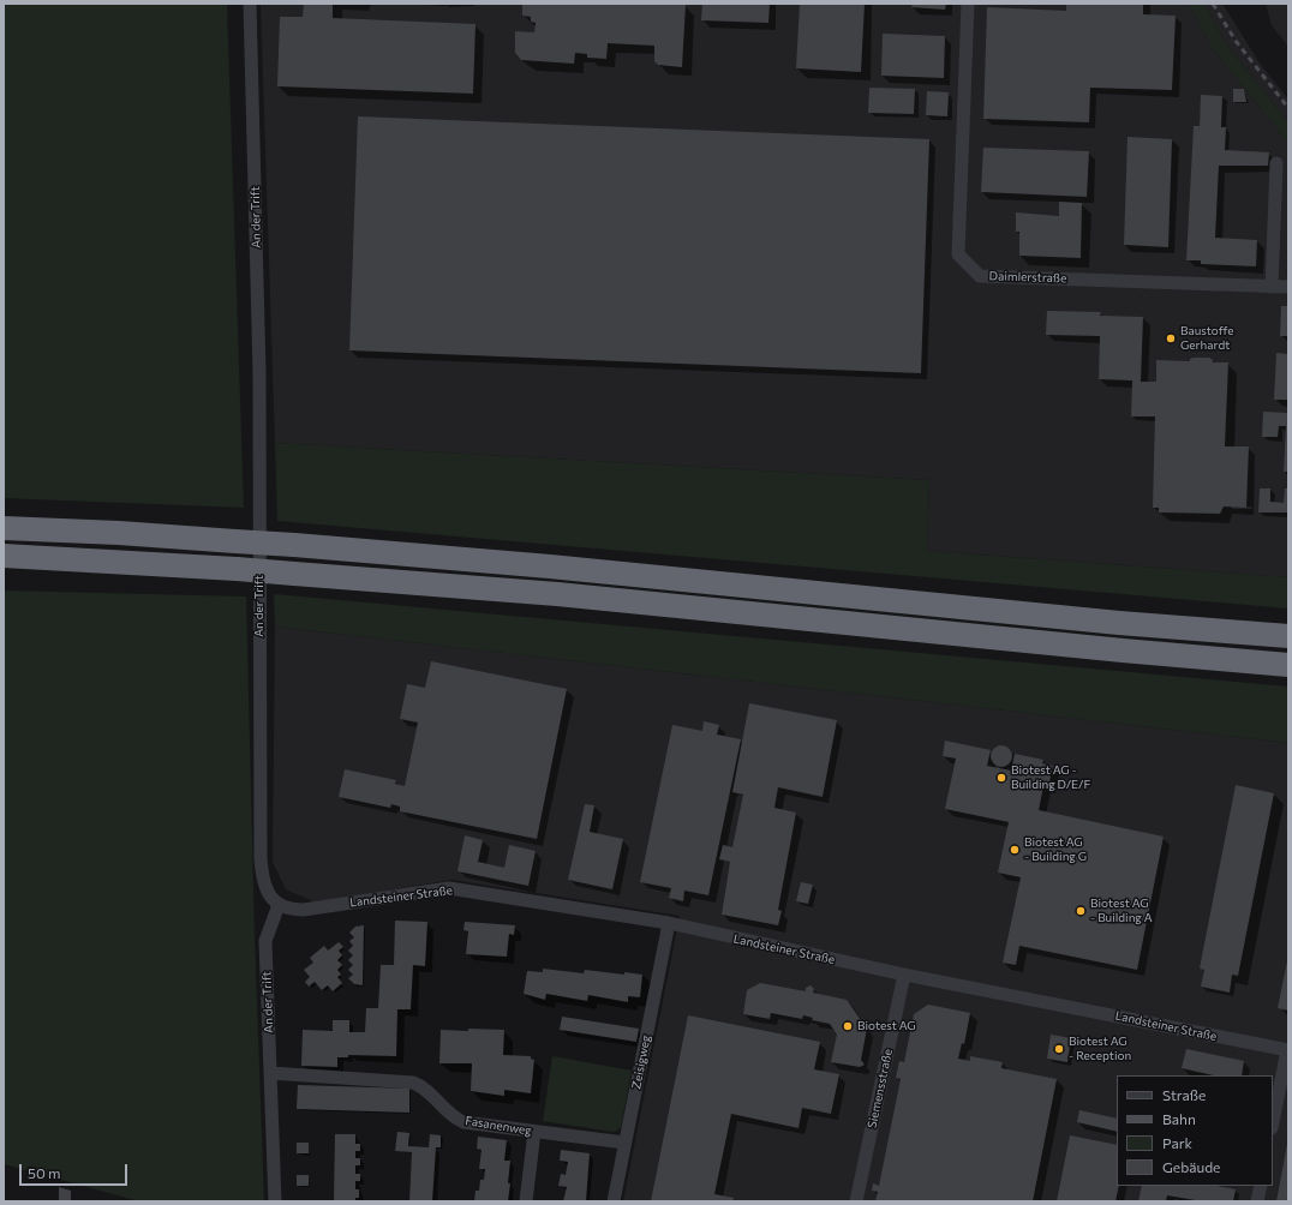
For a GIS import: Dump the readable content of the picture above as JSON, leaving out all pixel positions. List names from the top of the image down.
{
  "streets": {
    "street": [
      "An der Trift",
      "Daimlerstraße",
      "Landsteiner Straße",
      "Zeisigweg",
      "Siemensstraße",
      "Fasanenweg"
    ]
  },
  "crossings": [
    ["An der Trift", "Landsteiner Straße"],
    ["An der Trift", "Fasanenweg"],
    ["Landsteiner Straße", "Zeisigweg"],
    ["Landsteiner Straße", "Siemensstraße"],
    ["Zeisigweg", "Fasanenweg"]
  ],
  "places": [
    "Baustoffe Gerhardt",
    "Biotest AG - Building D/E/F",
    "Biotest AG - Building G",
    "Biotest AG - Building A",
    "Biotest AG",
    "Biotest AG - Reception"
  ],
  "legend": [
    "Straße",
    "Bahn",
    "Park",
    "Gebäude"
  ],
  "scale_bar": "50 m"
}
